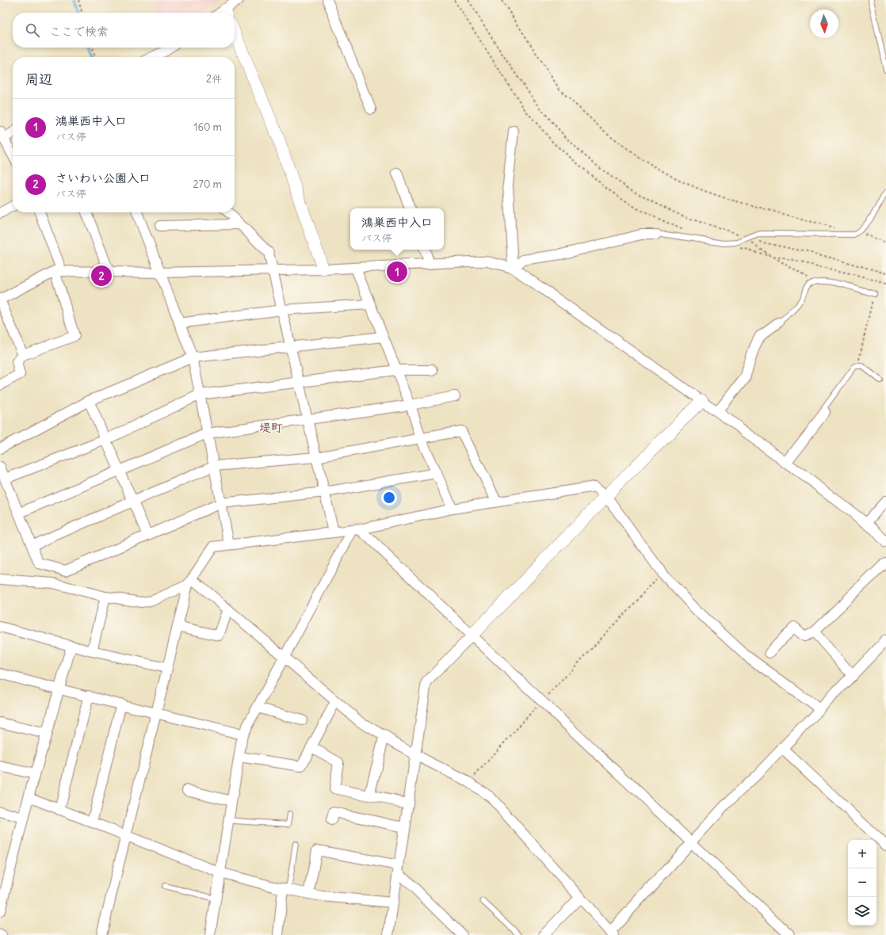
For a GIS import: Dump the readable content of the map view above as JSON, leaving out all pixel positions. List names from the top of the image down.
{
  "districts": ["堤町"],
  "north": "bottom",
  "page": {
    "search": "ここで検索",
    "heading": ["周辺", "2件"],
    "list": [
      {
        "mark": "1",
        "name": "鴻巣西中入口",
        "note": "バス停",
        "value": "160 m"
      },
      {
        "mark": "2",
        "name": "さいわい公園入口",
        "note": "バス停",
        "value": "270 m"
      }
    ],
    "popup": ["鴻巣西中入口", "バス停"],
    "pins": ["1", "2"],
    "map_buttons": ["+", "−"]
  }
}
